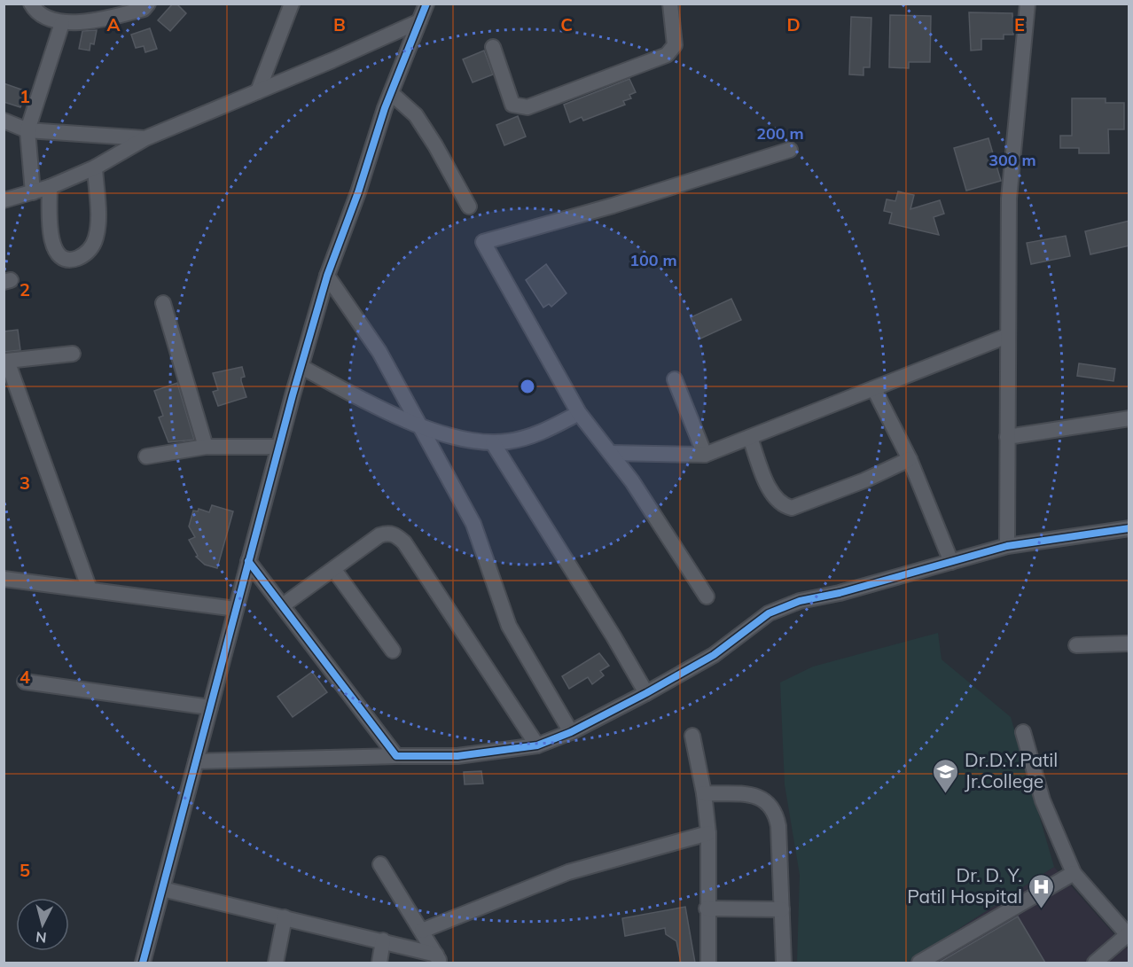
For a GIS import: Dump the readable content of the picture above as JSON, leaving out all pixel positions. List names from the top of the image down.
{
  "places": {
    "school or university": ["Dr.D.Y.Patil Jr.College"],
    "hospital": ["Dr. D. Y. Patil Hospital"]
  },
  "north": "bottom",
  "grid": {
    "columns": [
      "A",
      "B",
      "C",
      "D",
      "E"
    ],
    "rows": [
      "1",
      "2",
      "3",
      "4",
      "5"
    ]
  },
  "rings": ["200 m", "300 m", "100 m"]
}
